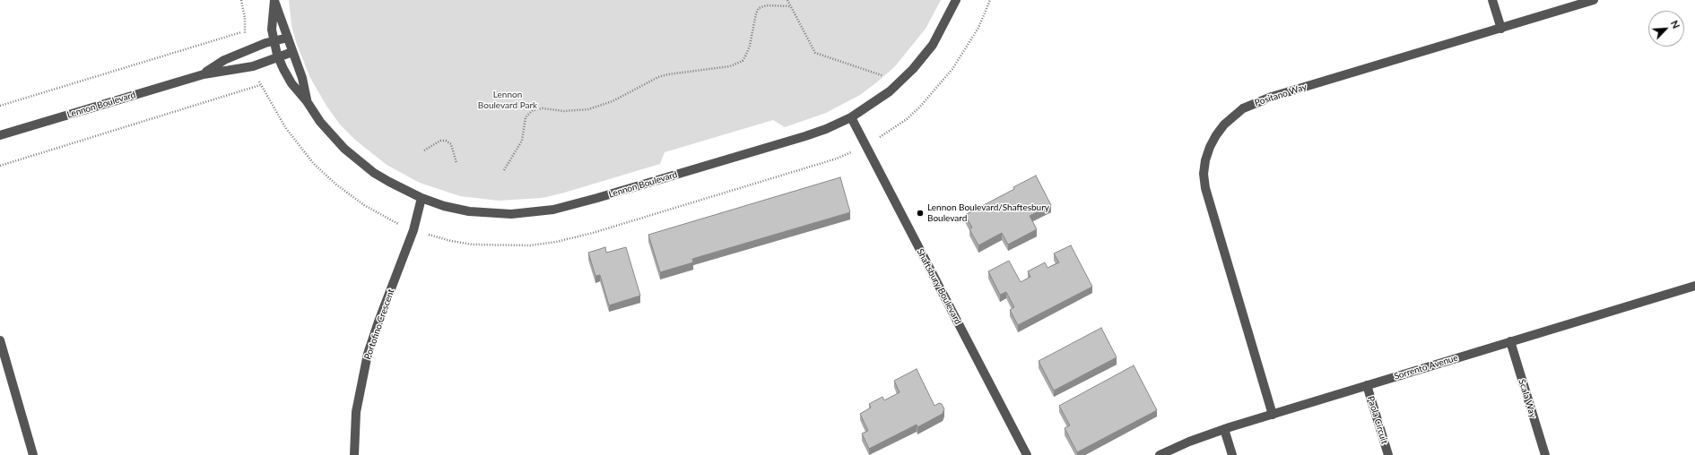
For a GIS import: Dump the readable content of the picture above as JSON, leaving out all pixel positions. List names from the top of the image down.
{
  "streets": {
    "street": [
      "Positano Way",
      "Lennon Boulevard",
      "Shaftsbury Boulevard",
      "Portofino Crescent",
      "Sorrento Avenue",
      "Scala Way",
      "Paola Circuit"
    ]
  },
  "crossings": [
    ["Positano Way", "Sorrento Avenue"],
    ["Lennon Boulevard", "Shaftsbury Boulevard"],
    ["Lennon Boulevard", "Portofino Crescent"],
    ["Sorrento Avenue", "Scala Way"],
    ["Sorrento Avenue", "Paola Circuit"]
  ],
  "parks": ["Lennon Boulevard Park"],
  "places": ["Lennon Boulevard/Shaftesbury Boulevard"],
  "north": "top right"
}
